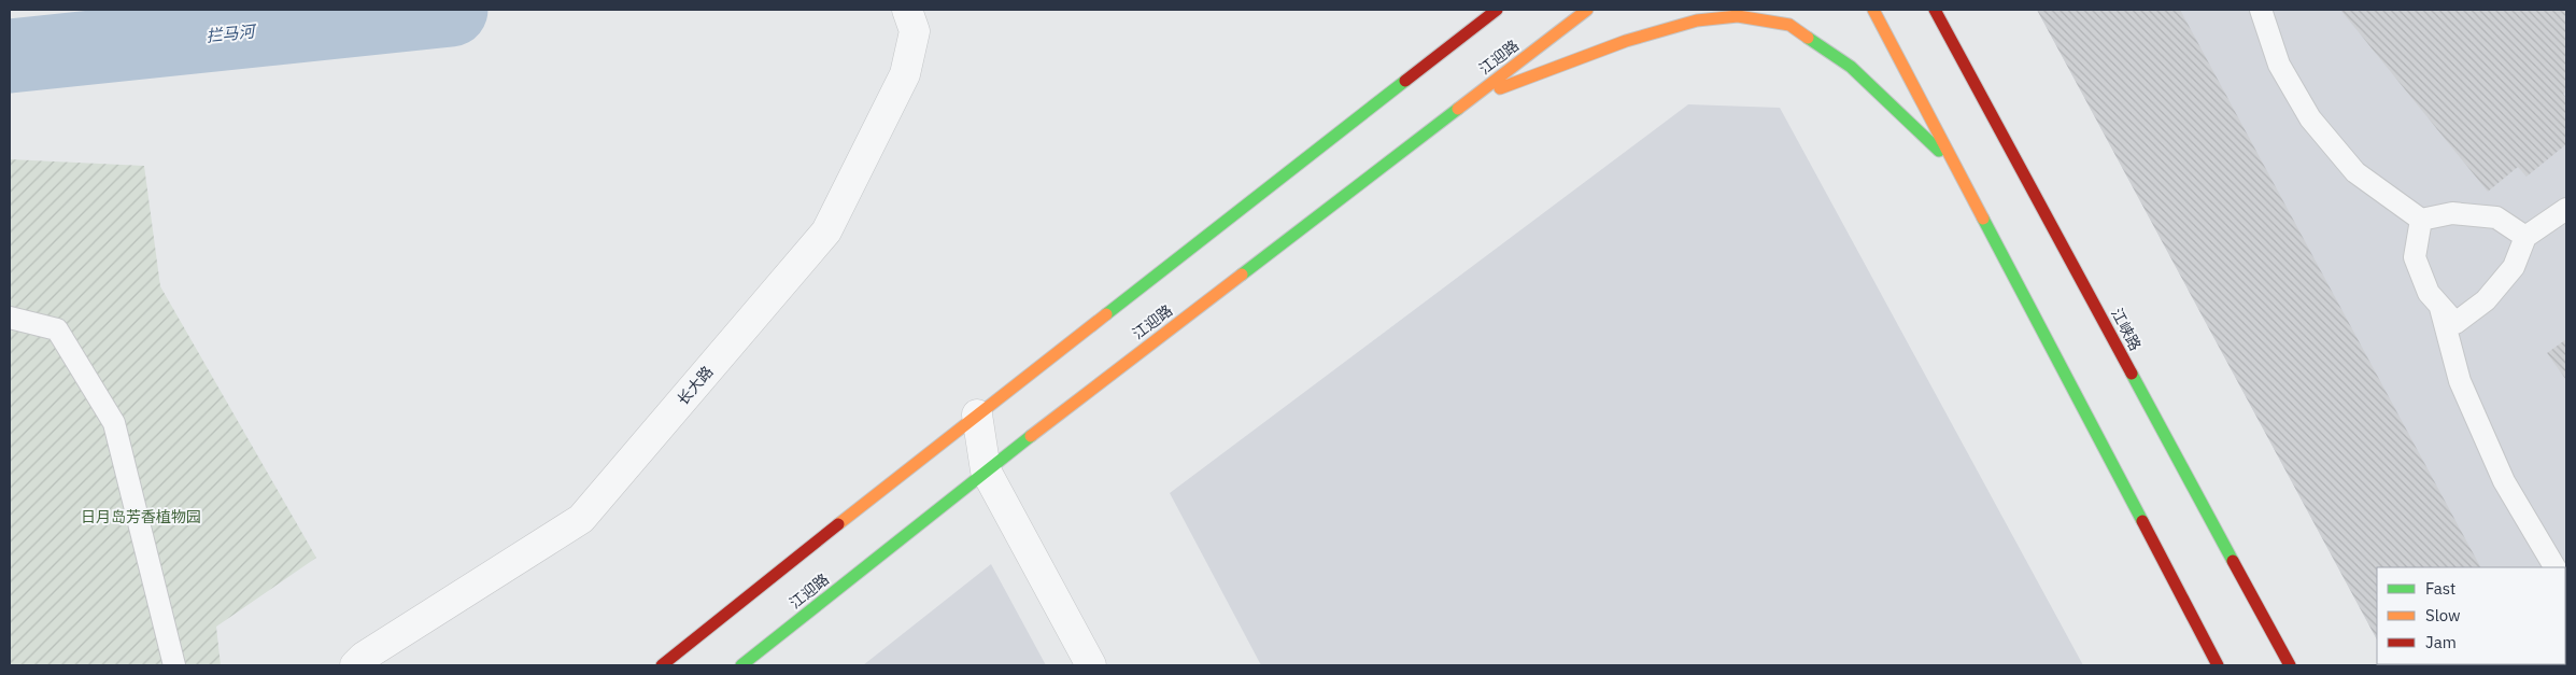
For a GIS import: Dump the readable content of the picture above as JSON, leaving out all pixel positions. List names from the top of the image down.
{
  "streets": {
    "main road": ["江迎路", "江峡路"],
    "street": ["长大路"]
  },
  "water": ["拦马河"],
  "parks": ["日月岛芳香植物园"],
  "legend": ["Fast", "Slow", "Jam"]
}
